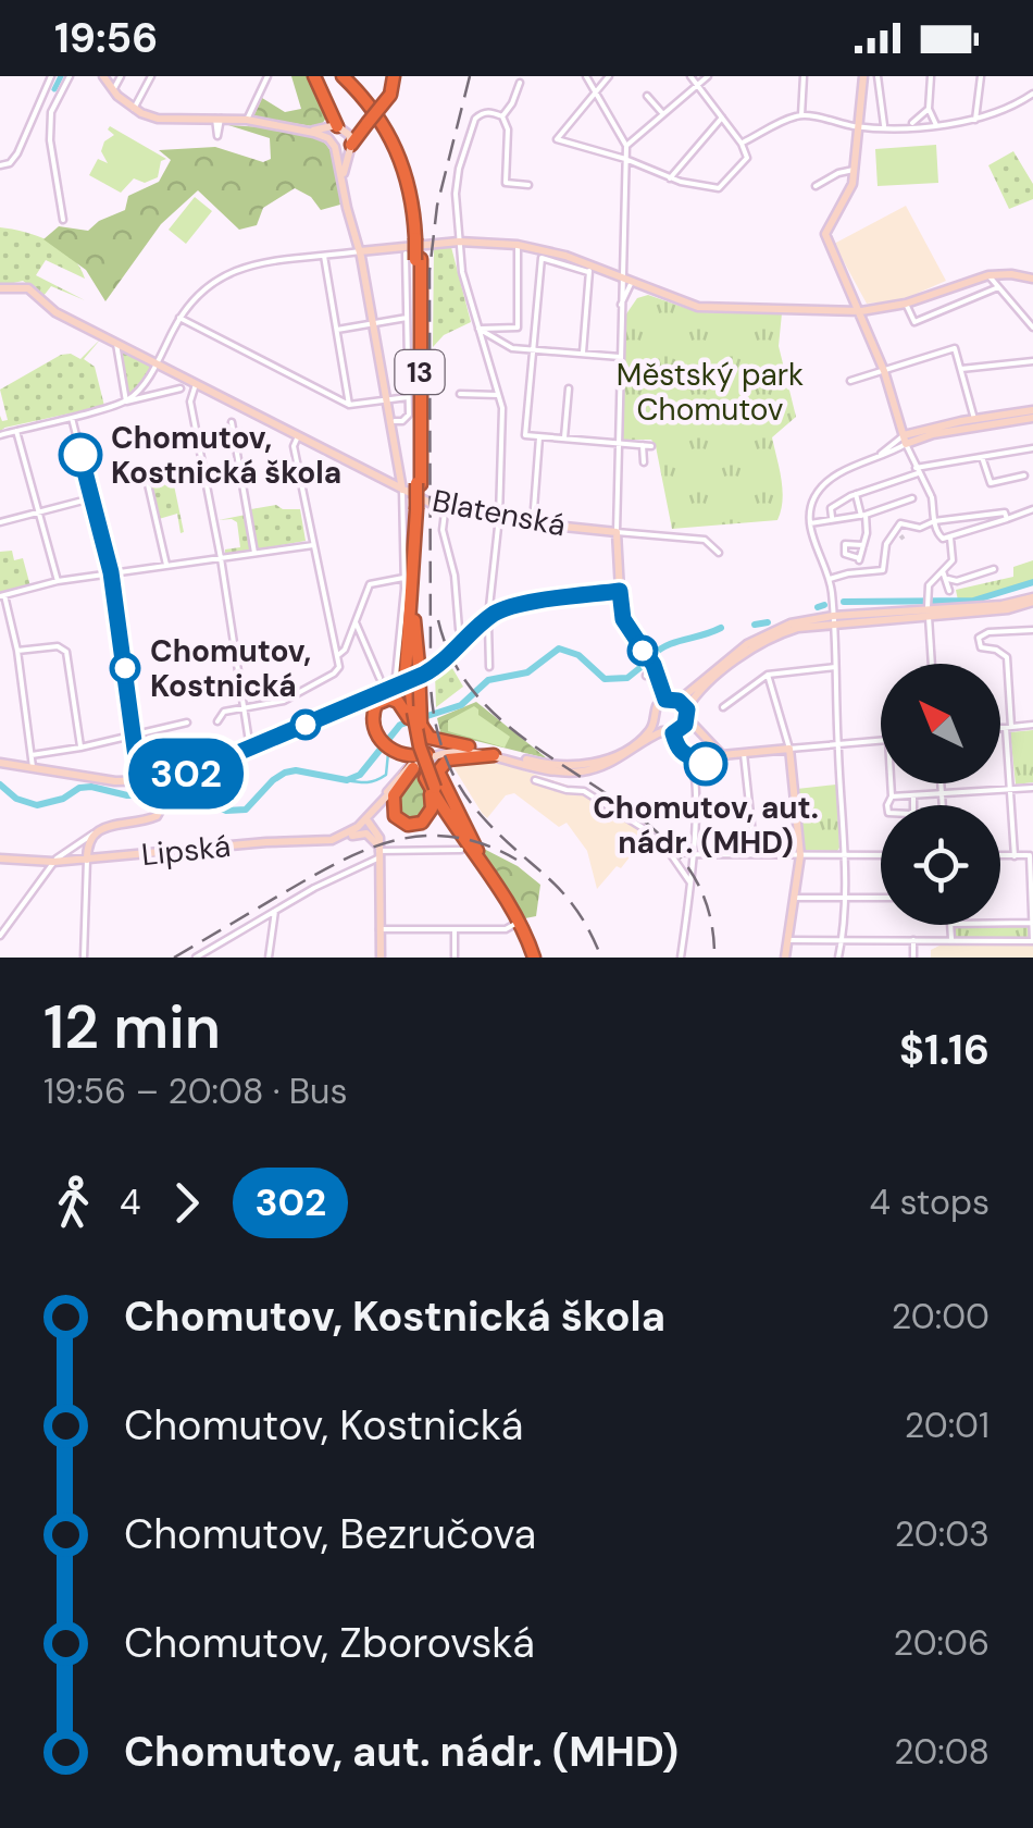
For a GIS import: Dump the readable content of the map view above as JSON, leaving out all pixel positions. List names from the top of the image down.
{
  "streets": {
    "highway": ["13"],
    "street": ["Blatenská", "Lipská"]
  },
  "parks": ["Městský park Chomutov"],
  "places": ["Chomutov, Kostnická škola", "Chomutov, Kostnická", "Chomutov, aut. nádr. (MHD)"],
  "lines": ["bus line 302"],
  "north": "top left",
  "page": {
    "status": "19:56",
    "on_map": "302",
    "heading": ["12 min", "19:56 – 20:08 · Bus", "$1.16"],
    "legs": ["4", "302", "4 stops"],
    "list": [
      {
        "name": "Chomutov, Kostnická škola",
        "value": "20:00"
      },
      {
        "name": "Chomutov, Kostnická",
        "value": "20:01"
      },
      {
        "name": "Chomutov, Bezručova",
        "value": "20:03"
      },
      {
        "name": "Chomutov, Zborovská",
        "value": "20:06"
      },
      {
        "name": "Chomutov, aut. nádr. (MHD)",
        "value": "20:08"
      }
    ]
  }
}
